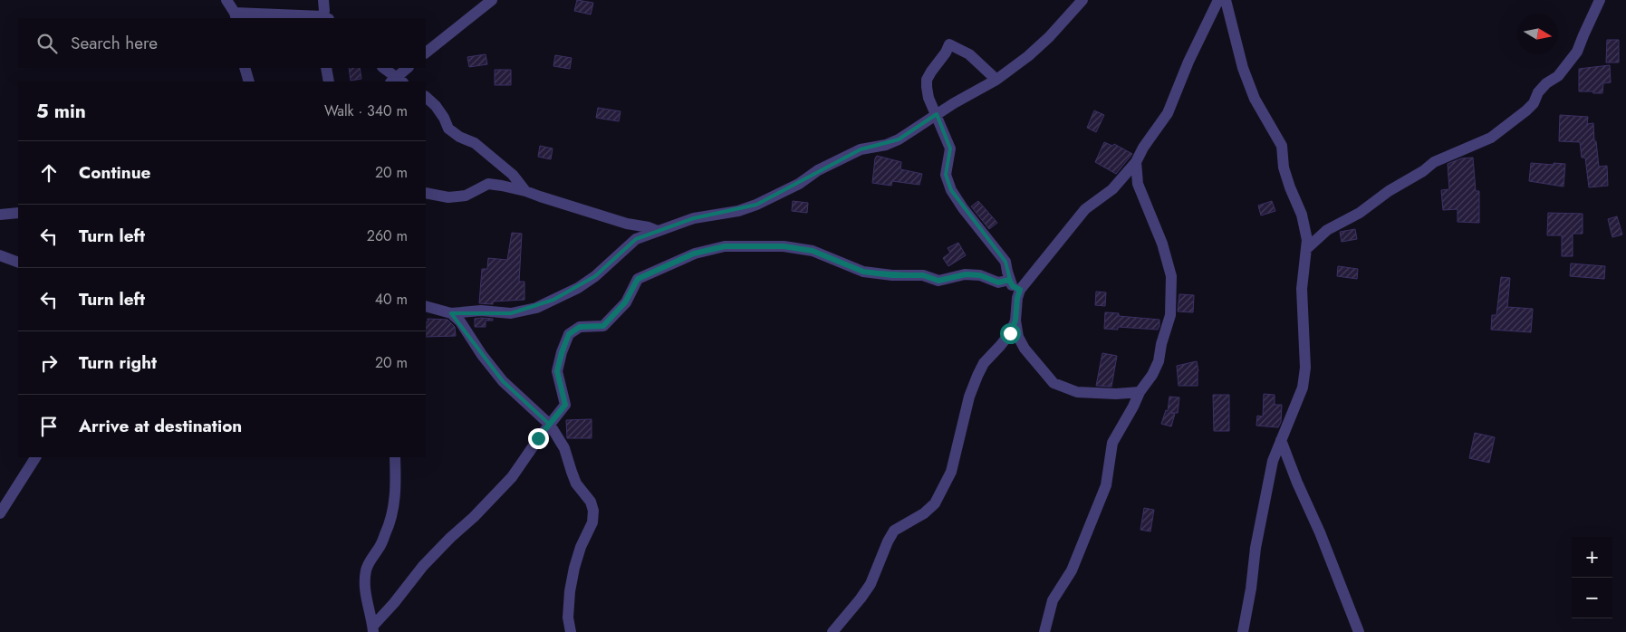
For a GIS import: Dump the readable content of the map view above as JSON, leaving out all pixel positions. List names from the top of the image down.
{
  "north": "right",
  "page": {
    "search": "Search here",
    "heading": ["5 min", "Walk · 340 m"],
    "list": [
      ["Continue", "20 m"],
      ["Turn left", "260 m"],
      ["Turn left", "40 m"],
      ["Turn right", "20 m"],
      "Arrive at destination"
    ],
    "map_buttons": ["+", "−"]
  }
}
